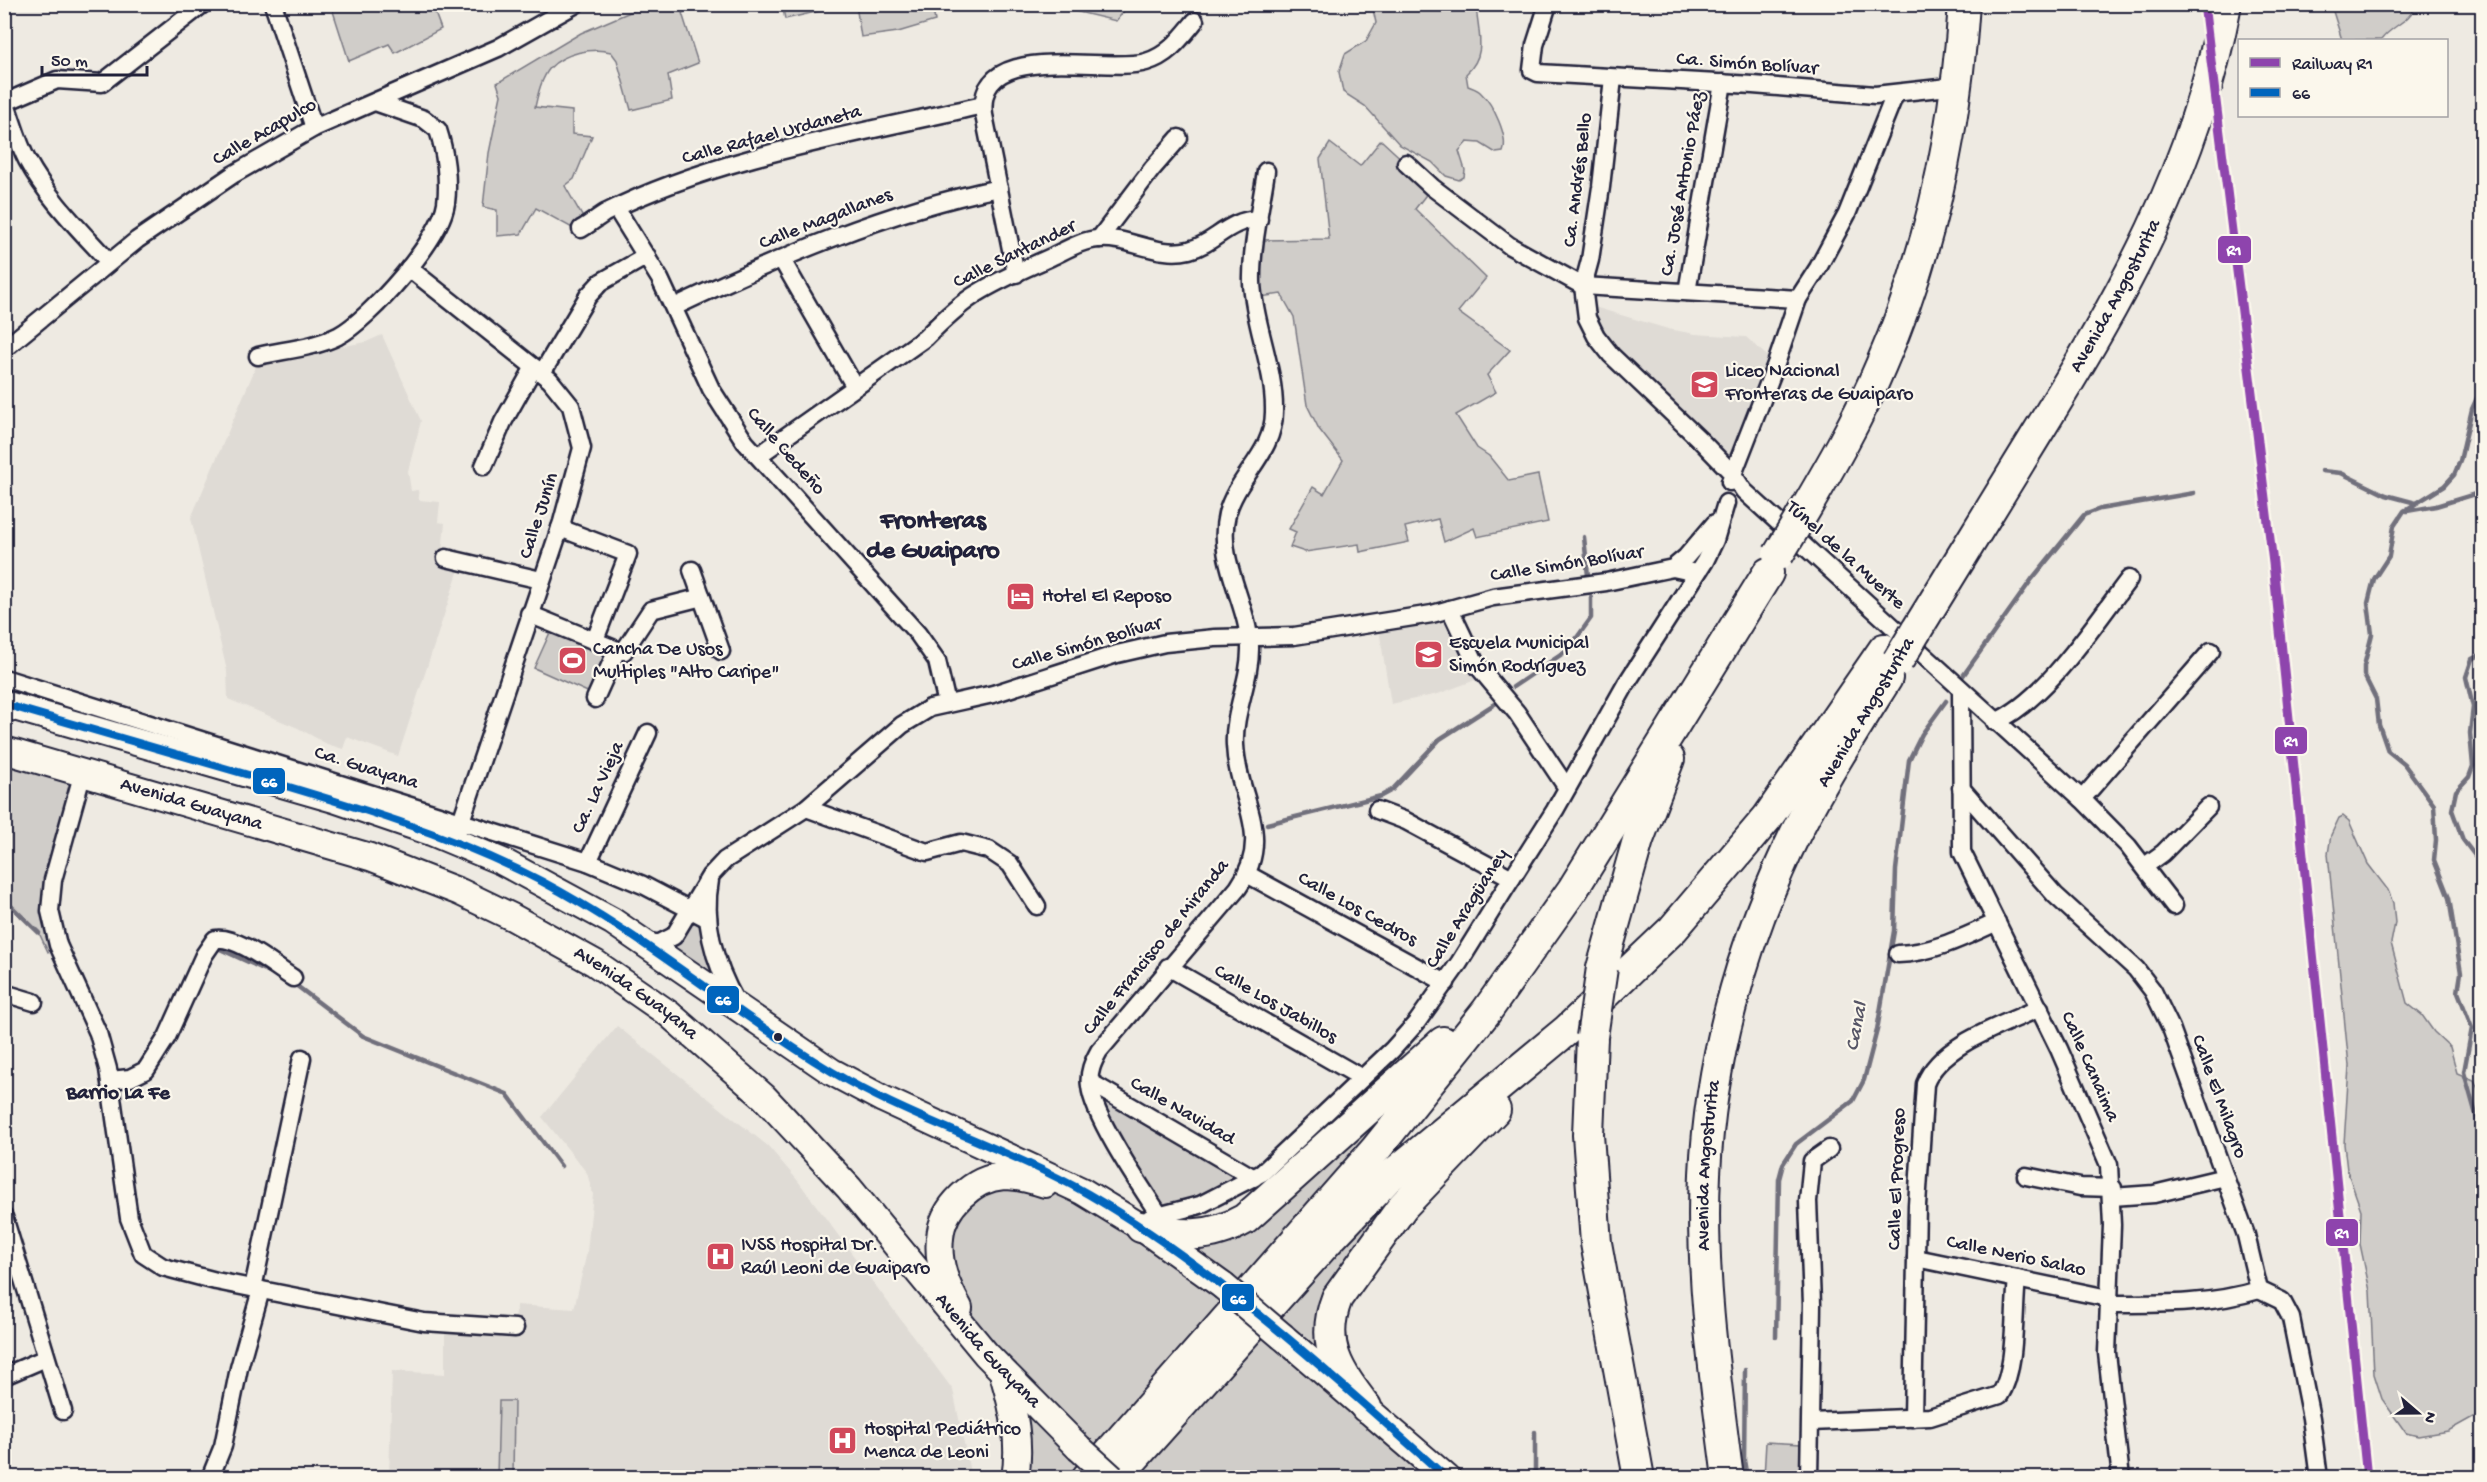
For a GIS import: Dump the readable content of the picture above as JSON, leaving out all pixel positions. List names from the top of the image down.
{
  "streets": {
    "highway": ["Avenida Angosturita"],
    "main road": ["Avenida Guayana"],
    "street": [
      "Ca. Simón Bolívar",
      "Calle Acapulco",
      "Calle Rafael Urdaneta",
      "Ca. Andrés Bello",
      "Ca. José Antonio Páez",
      "Calle Magallanes",
      "Calle Santander",
      "Calle Cedeño",
      "Calle Junín",
      "Túnel de la Muerte",
      "Calle Simón Bolívar",
      "Ca. Guayana",
      "Ca. La Vieja",
      "Calle Aragüaney",
      "Calle Los Cedros",
      "Calle Francisco de Miranda",
      "Calle Los Jabillos",
      "Calle Canaima",
      "Calle El Milagro",
      "Calle Navidad",
      "Calle El Progreso",
      "Calle Nerio Salao"
    ]
  },
  "crossings": [
    ["Ca. Simón Bolívar", "Ca. Andrés Bello"],
    ["Ca. Simón Bolívar", "Ca. José Antonio Páez"],
    ["Calle Rafael Urdaneta", "Calle Cedeño"],
    ["Ca. Andrés Bello", "Túnel de la Muerte"],
    ["Calle Magallanes", "Calle Cedeño"],
    ["Calle Santander", "Calle Cedeño"],
    ["Calle Santander", "Calle Francisco de Miranda"],
    ["Calle Cedeño", "Calle Simón Bolívar"],
    ["Calle Junín", "Ca. Guayana"],
    ["Túnel de la Muerte", "Calle Aragüaney"],
    ["Túnel de la Muerte", "Calle Canaima"],
    ["Calle Simón Bolívar", "Ca. Guayana"],
    ["Calle Simón Bolívar", "Calle Francisco de Miranda"],
    ["Ca. Guayana", "Ca. La Vieja"],
    ["Calle Aragüaney", "Calle Los Cedros"],
    ["Calle Aragüaney", "Calle Los Jabillos"],
    ["Calle Aragüaney", "Calle Navidad"],
    ["Calle Los Cedros", "Calle Francisco de Miranda"],
    ["Calle Francisco de Miranda", "Calle Los Jabillos"],
    ["Calle Francisco de Miranda", "Calle Navidad"],
    ["Calle Canaima", "Calle El Milagro"],
    ["Calle Canaima", "Calle El Progreso"],
    ["Calle Canaima", "Calle Nerio Salao"],
    ["Calle El Milagro", "Calle Nerio Salao"],
    ["Calle El Progreso", "Calle Nerio Salao"]
  ],
  "districts": ["Fronteras de Guaiparo", "Barrio La Fe"],
  "water": ["Canal"],
  "places": {
    "school or university": ["Liceo Nacional Fronteras de Guaiparo", "Escuela Municipal Simón Rodríguez"],
    "hotel": ["Hotel El Reposo"],
    "sports": ["Cancha De Usos Multiples \"Alto Caripe\""],
    "hospital": ["IVSS Hospital Dr. Raúl Leoni de Guaiparo", "Hospital Pediátrico Menca de Leoni"]
  },
  "lines": ["rail line R1", "transit line 66"],
  "legend": ["Railway R1", "66"],
  "scale_bar": "50 m",
  "north": "right"
}
